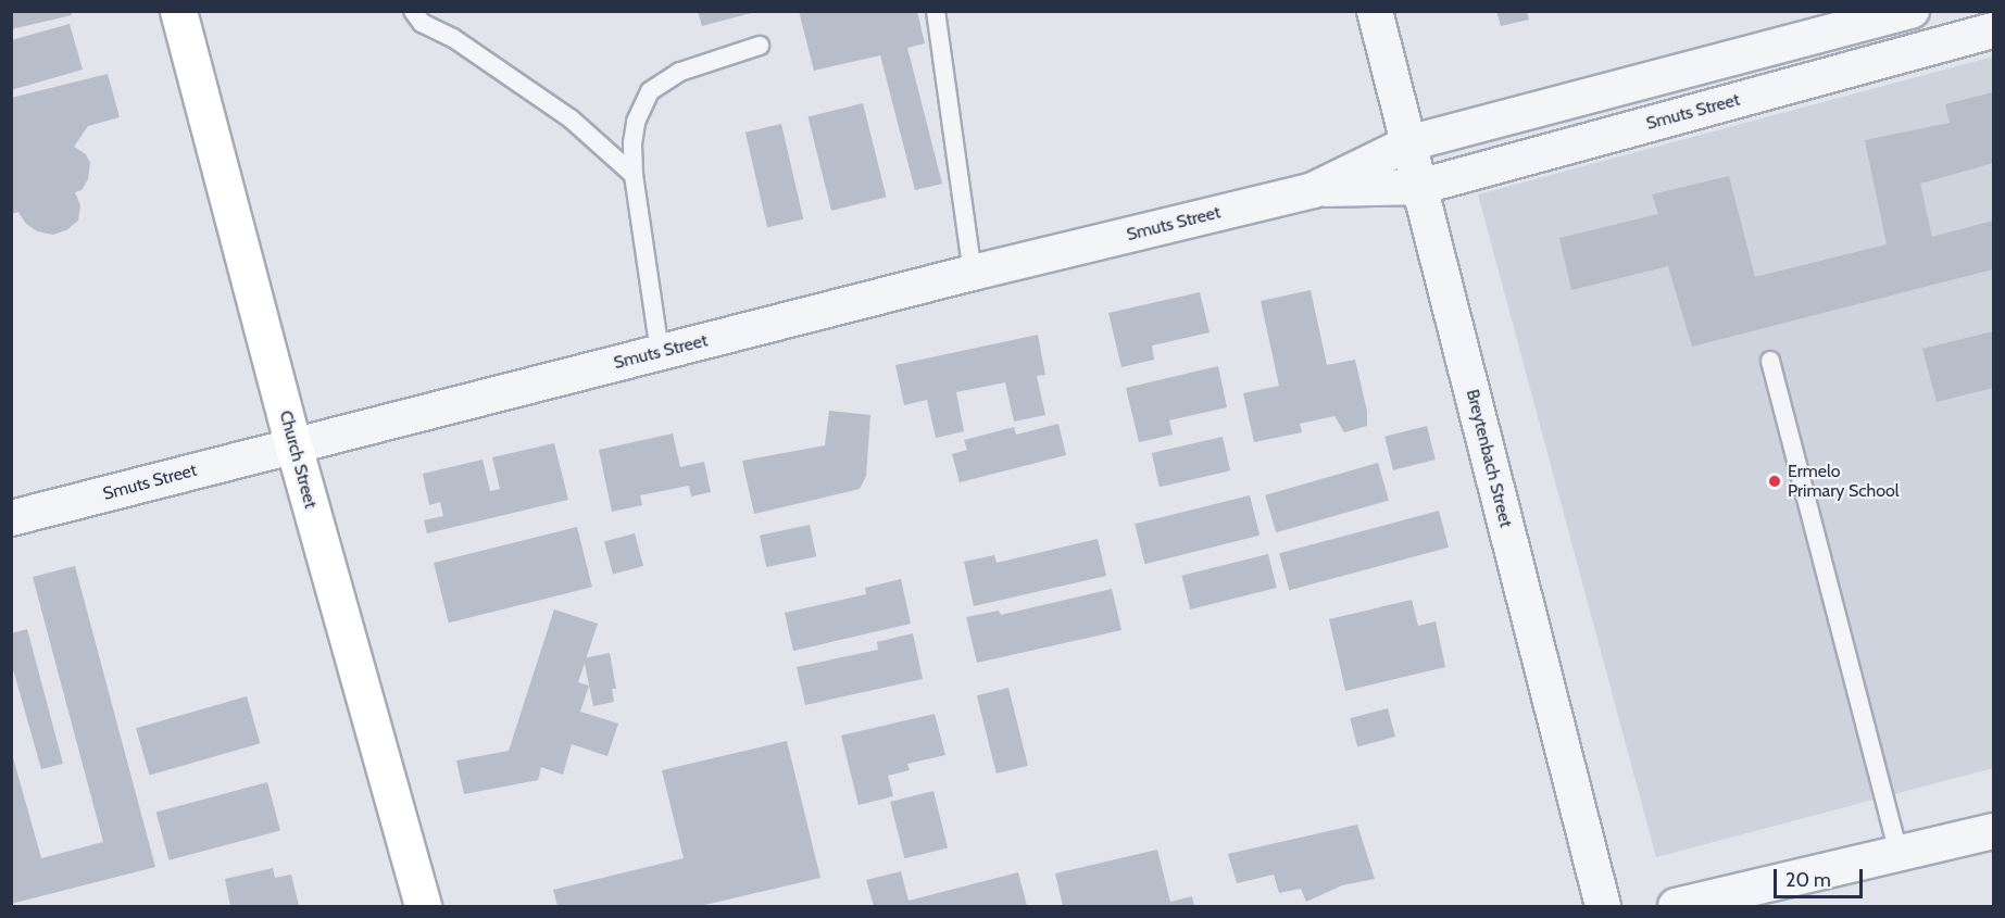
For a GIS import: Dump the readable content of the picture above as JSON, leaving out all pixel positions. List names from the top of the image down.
{
  "streets": {
    "highway": ["Church Street"],
    "street": ["Smuts Street", "Breytenbach Street"]
  },
  "crossings": [
    ["Smuts Street", "Breytenbach Street"],
    ["Smuts Street", "Church Street"]
  ],
  "places": ["Ermelo Primary School"],
  "scale_bar": "20 m"
}
